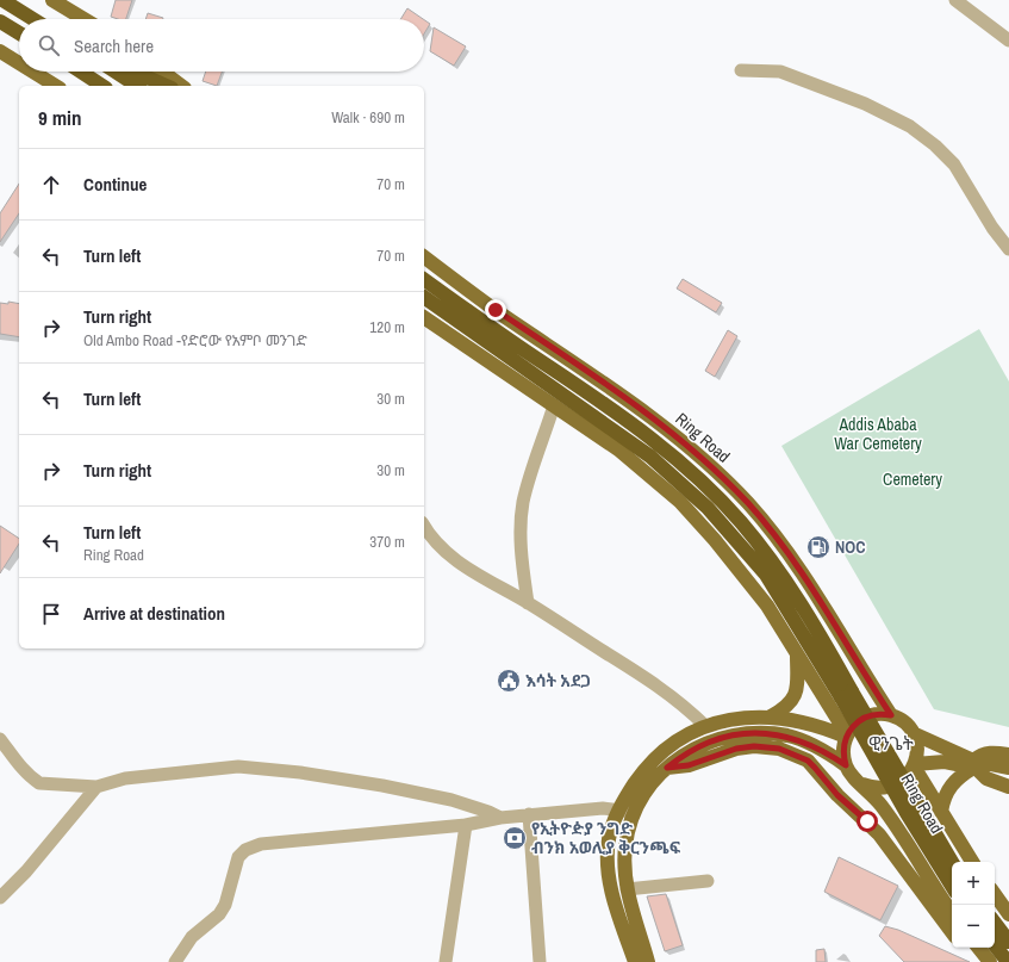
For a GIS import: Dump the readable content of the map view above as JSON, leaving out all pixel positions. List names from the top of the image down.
{
  "streets": {
    "highway": ["Ring Road"]
  },
  "districts": ["ዊንጌት"],
  "parks": ["Addis Ababa War Cemetery", "Cemetery"],
  "places": {
    "fuel station": ["NOC"],
    "public building": ["እሳት አደጋ"],
    "bank": ["የኢትዮዽያ ንግድ ብንክ አወሊያ ቅርንጫፍ"]
  },
  "page": {
    "search": "Search here",
    "heading": ["9 min", "Walk · 690 m"],
    "list": [
      ["Continue", "70 m"],
      ["Turn left", "70 m"],
      ["Turn right", "Old Ambo Road -የድሮው የአምቦ መንገድ", "120 m"],
      ["Turn left", "30 m"],
      ["Turn right", "30 m"],
      ["Turn left", "Ring Road", "370 m"],
      "Arrive at destination"
    ],
    "map_buttons": ["+", "−"]
  }
}
